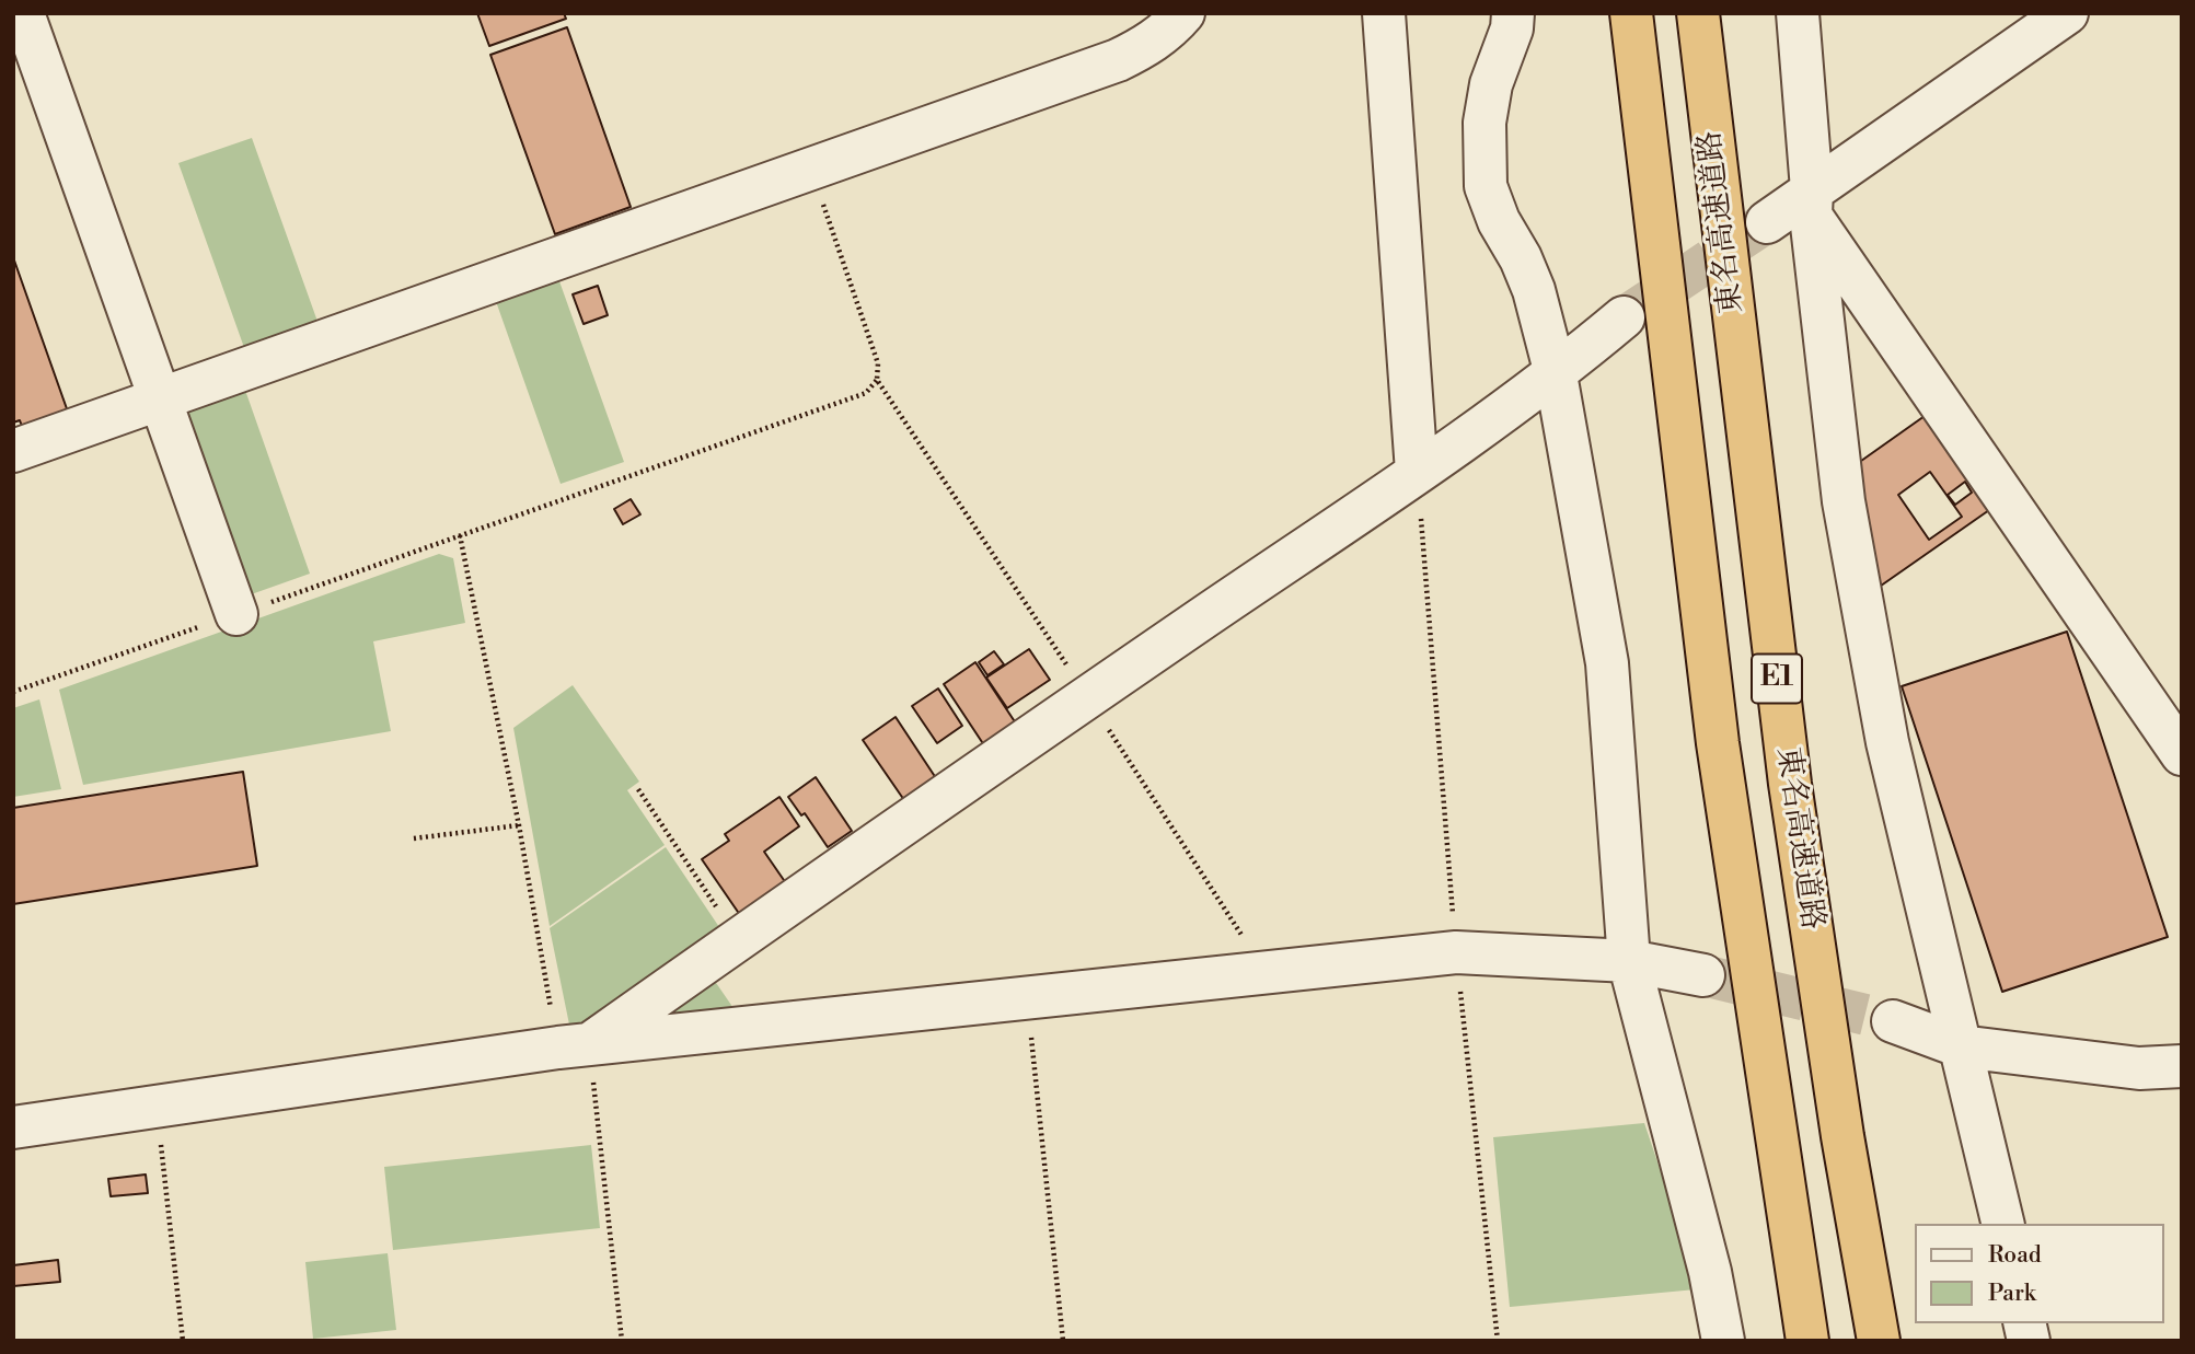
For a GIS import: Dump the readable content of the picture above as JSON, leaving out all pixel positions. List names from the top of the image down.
{
  "streets": {
    "highway": ["東名高速道路", "E1"]
  },
  "legend": ["Road", "Park"]
}
